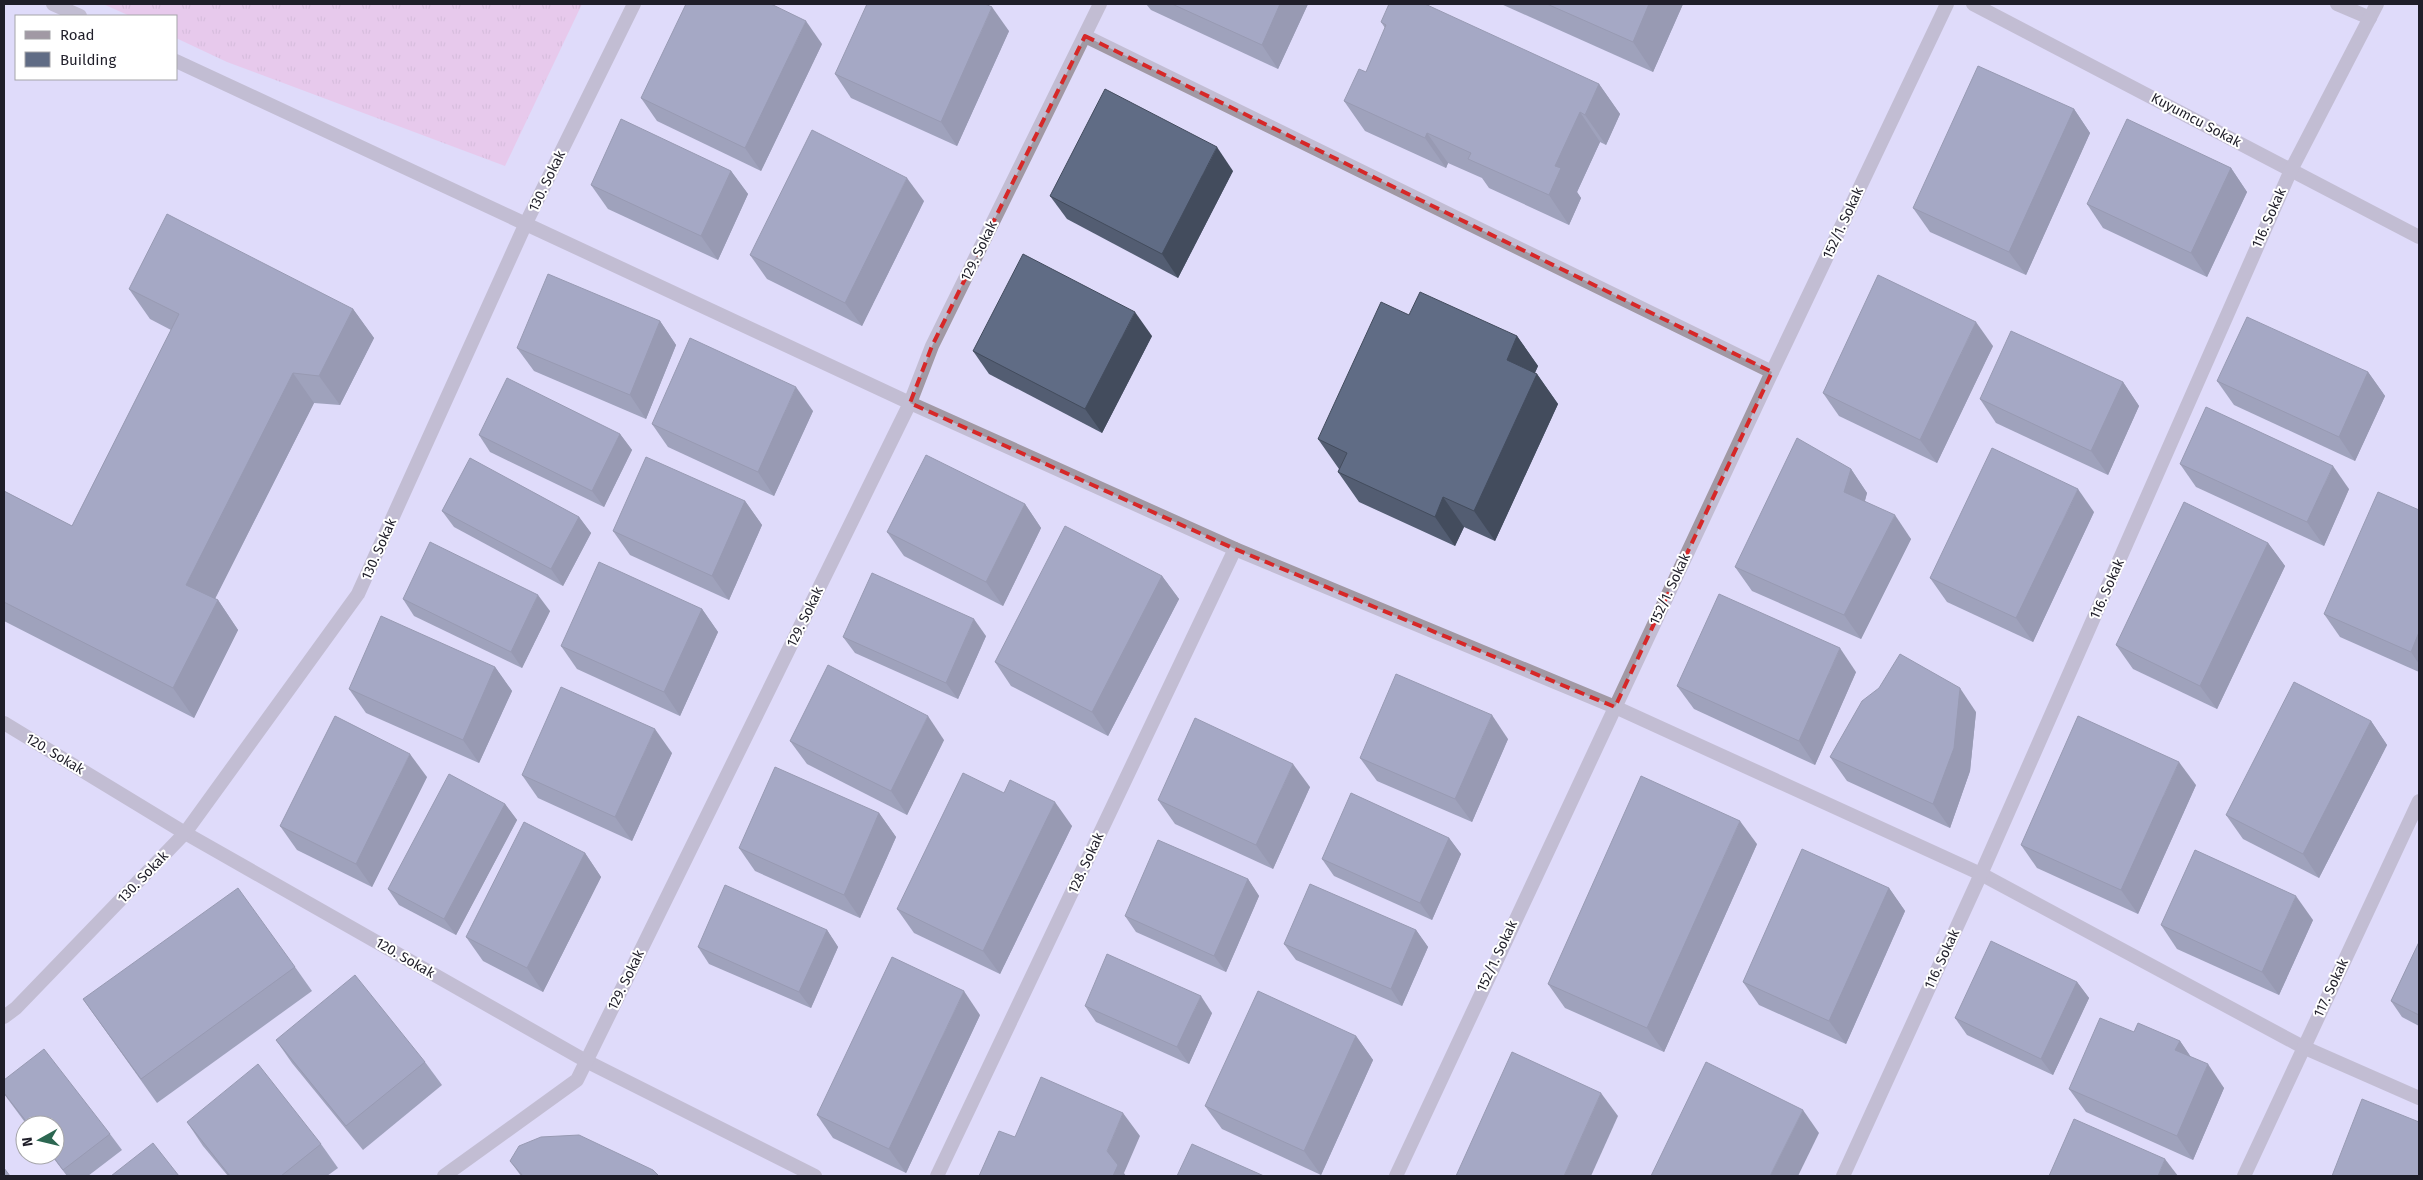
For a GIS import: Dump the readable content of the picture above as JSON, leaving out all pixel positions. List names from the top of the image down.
{
  "streets": {
    "street": [
      "Kuyumcu Sokak",
      "130. Sokak",
      "116. Sokak",
      "152/1. Sokak",
      "129. Sokak",
      "120. Sokak",
      "128. Sokak",
      "117. Sokak"
    ]
  },
  "crossings": [
    ["Kuyumcu Sokak", "116. Sokak"],
    ["130. Sokak", "120. Sokak"],
    ["129. Sokak", "120. Sokak"]
  ],
  "legend": ["Road", "Building"],
  "north": "left"
}
